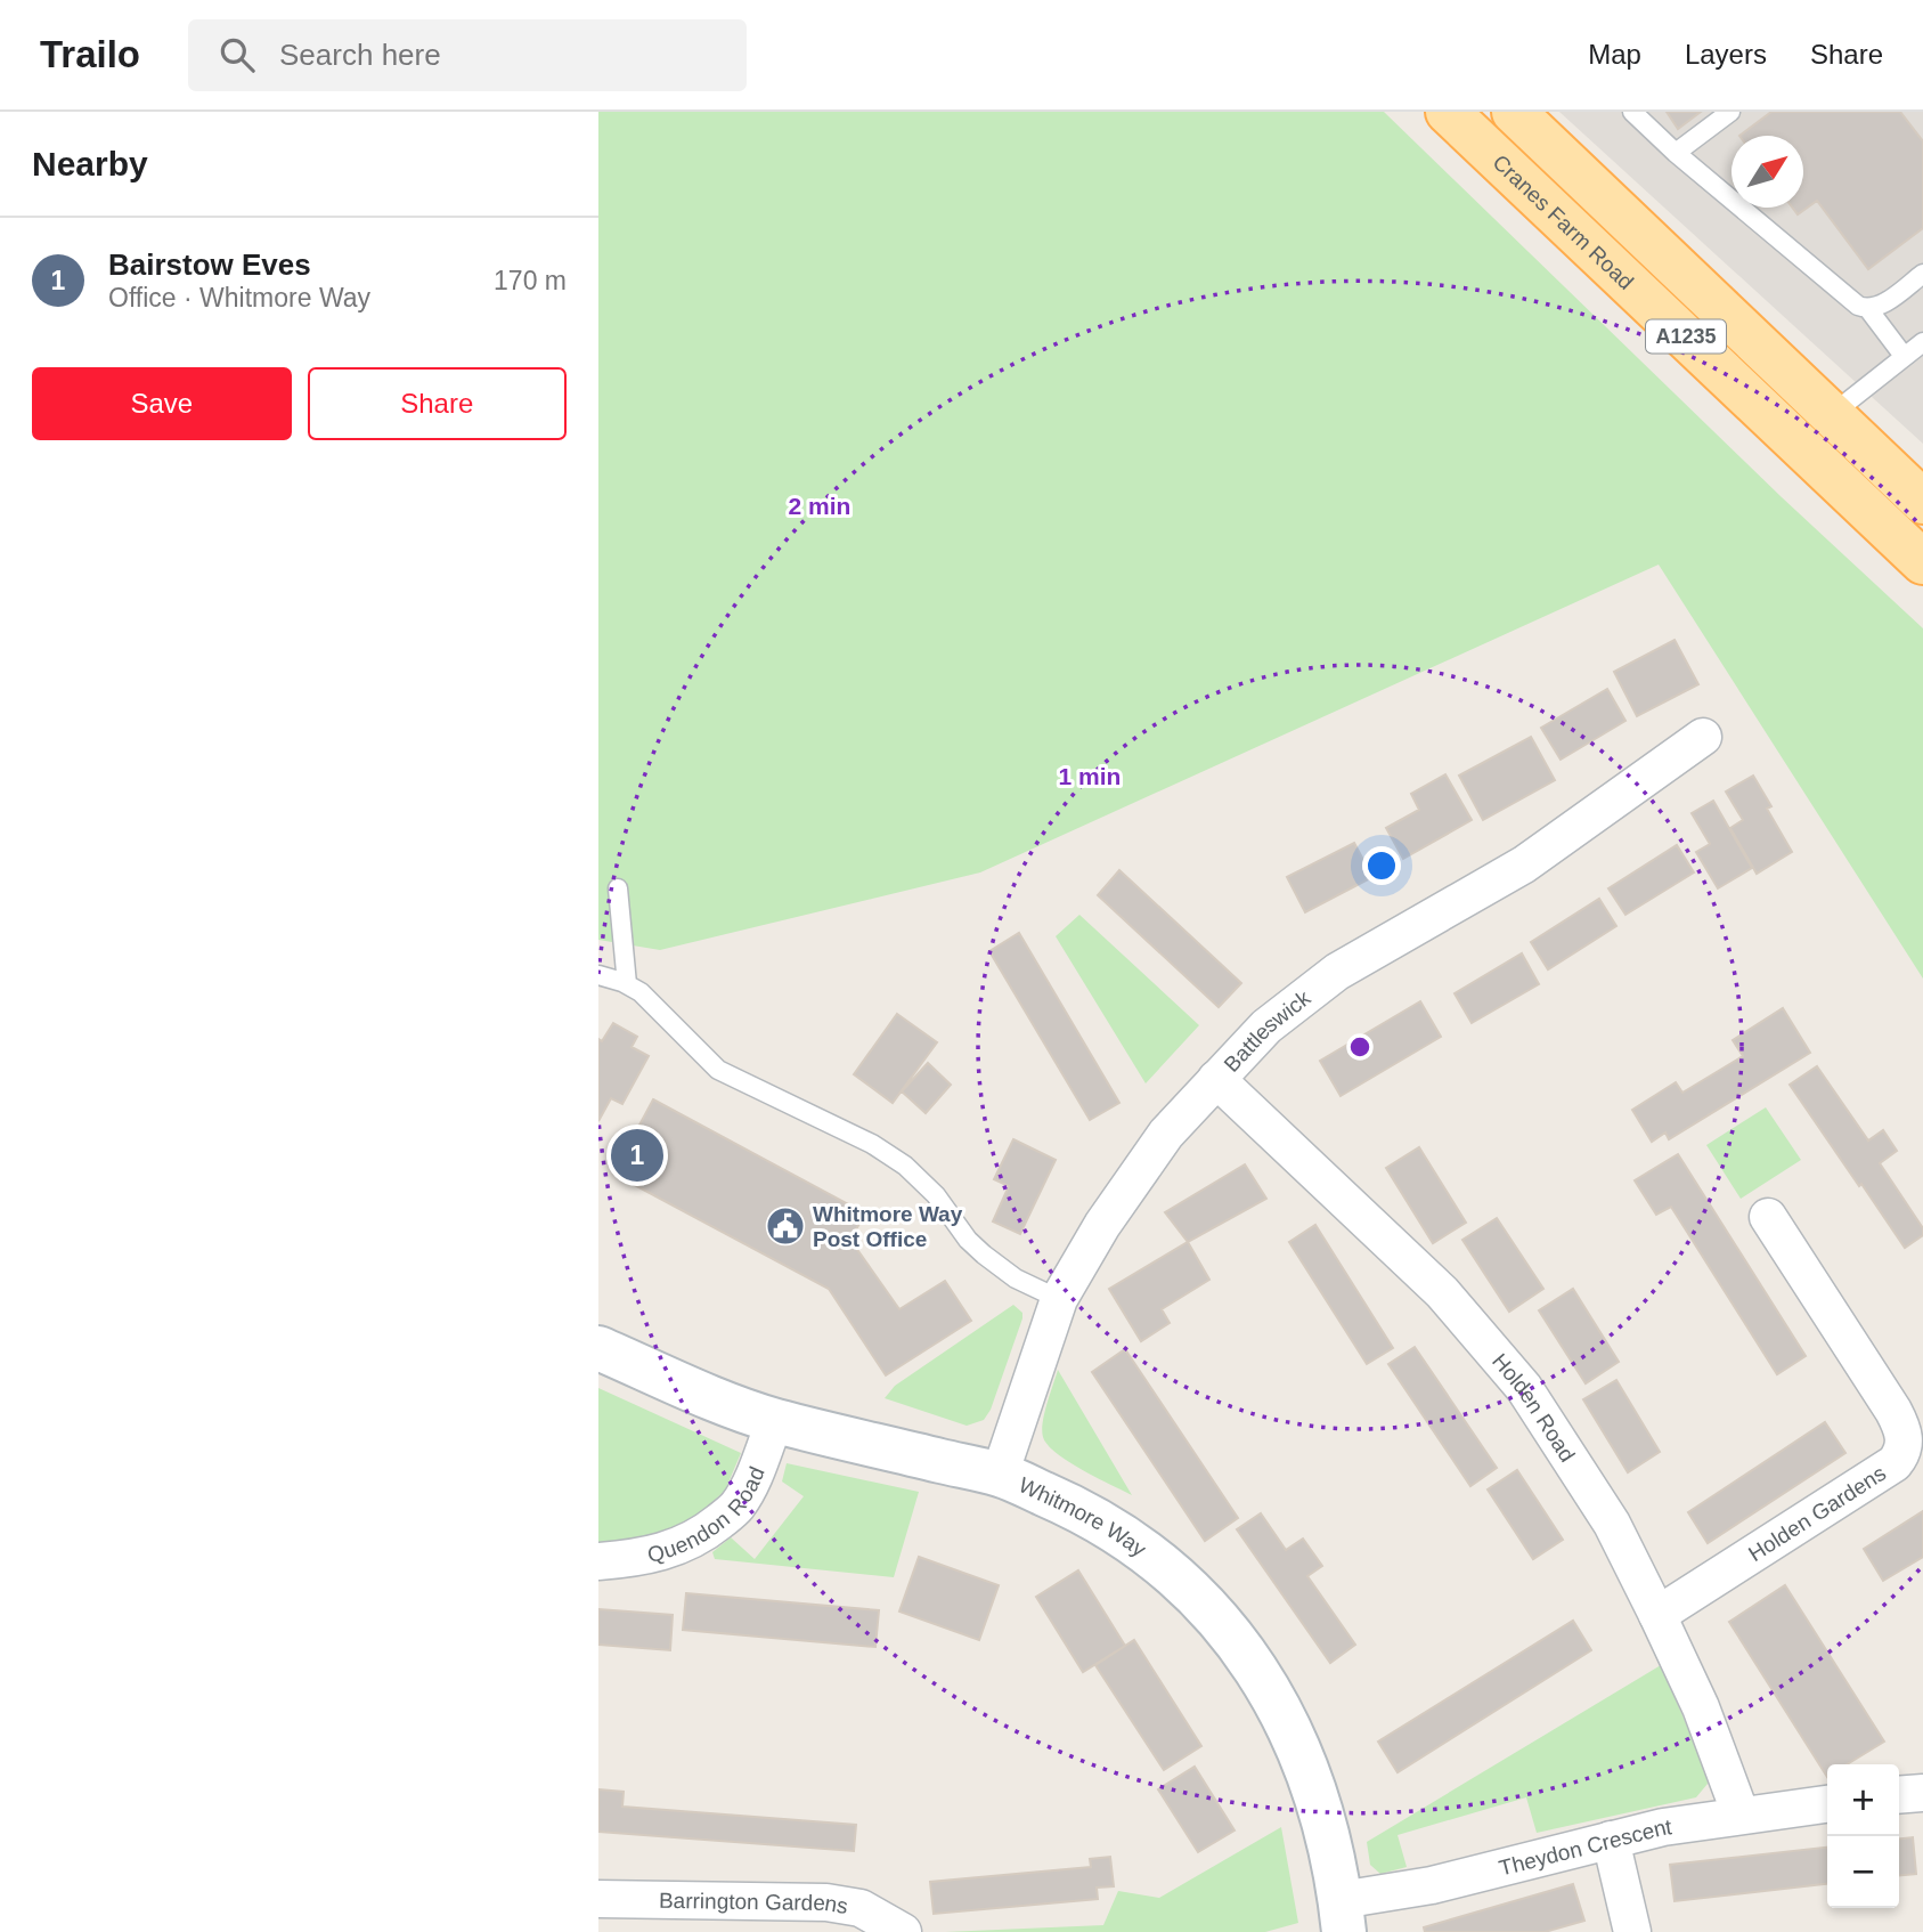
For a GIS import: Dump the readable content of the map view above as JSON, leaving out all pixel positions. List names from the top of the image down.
{
  "streets": {
    "main road": ["Cranes Farm Road", "A1235"],
    "street": [
      "Battleswick",
      "Holden Road",
      "Quendon Road",
      "Holden Gardens",
      "Whitmore Way",
      "Theydon Crescent",
      "Barrington Gardens"
    ]
  },
  "crossings": [
    ["Battleswick", "Holden Road"],
    ["Battleswick", "Whitmore Way"],
    ["Holden Road", "Holden Gardens"],
    ["Holden Road", "Theydon Crescent"],
    ["Quendon Road", "Whitmore Way"],
    ["Whitmore Way", "Theydon Crescent"]
  ],
  "places": {
    "public building": ["Whitmore Way Post Office"]
  },
  "north": "top right",
  "page": {
    "header": "Trailo",
    "search": "Search here",
    "nav": ["Map", "Layers", "Share"],
    "heading": "Nearby",
    "list": [
      {
        "mark": "1",
        "name": "Bairstow Eves",
        "note": "Office · Whitmore Way",
        "value": "170 m"
      }
    ],
    "buttons": ["Save", "Share"],
    "pins": "1",
    "map_buttons": ["+", "−"]
  },
  "rings": ["2 min", "1 min"]
}
